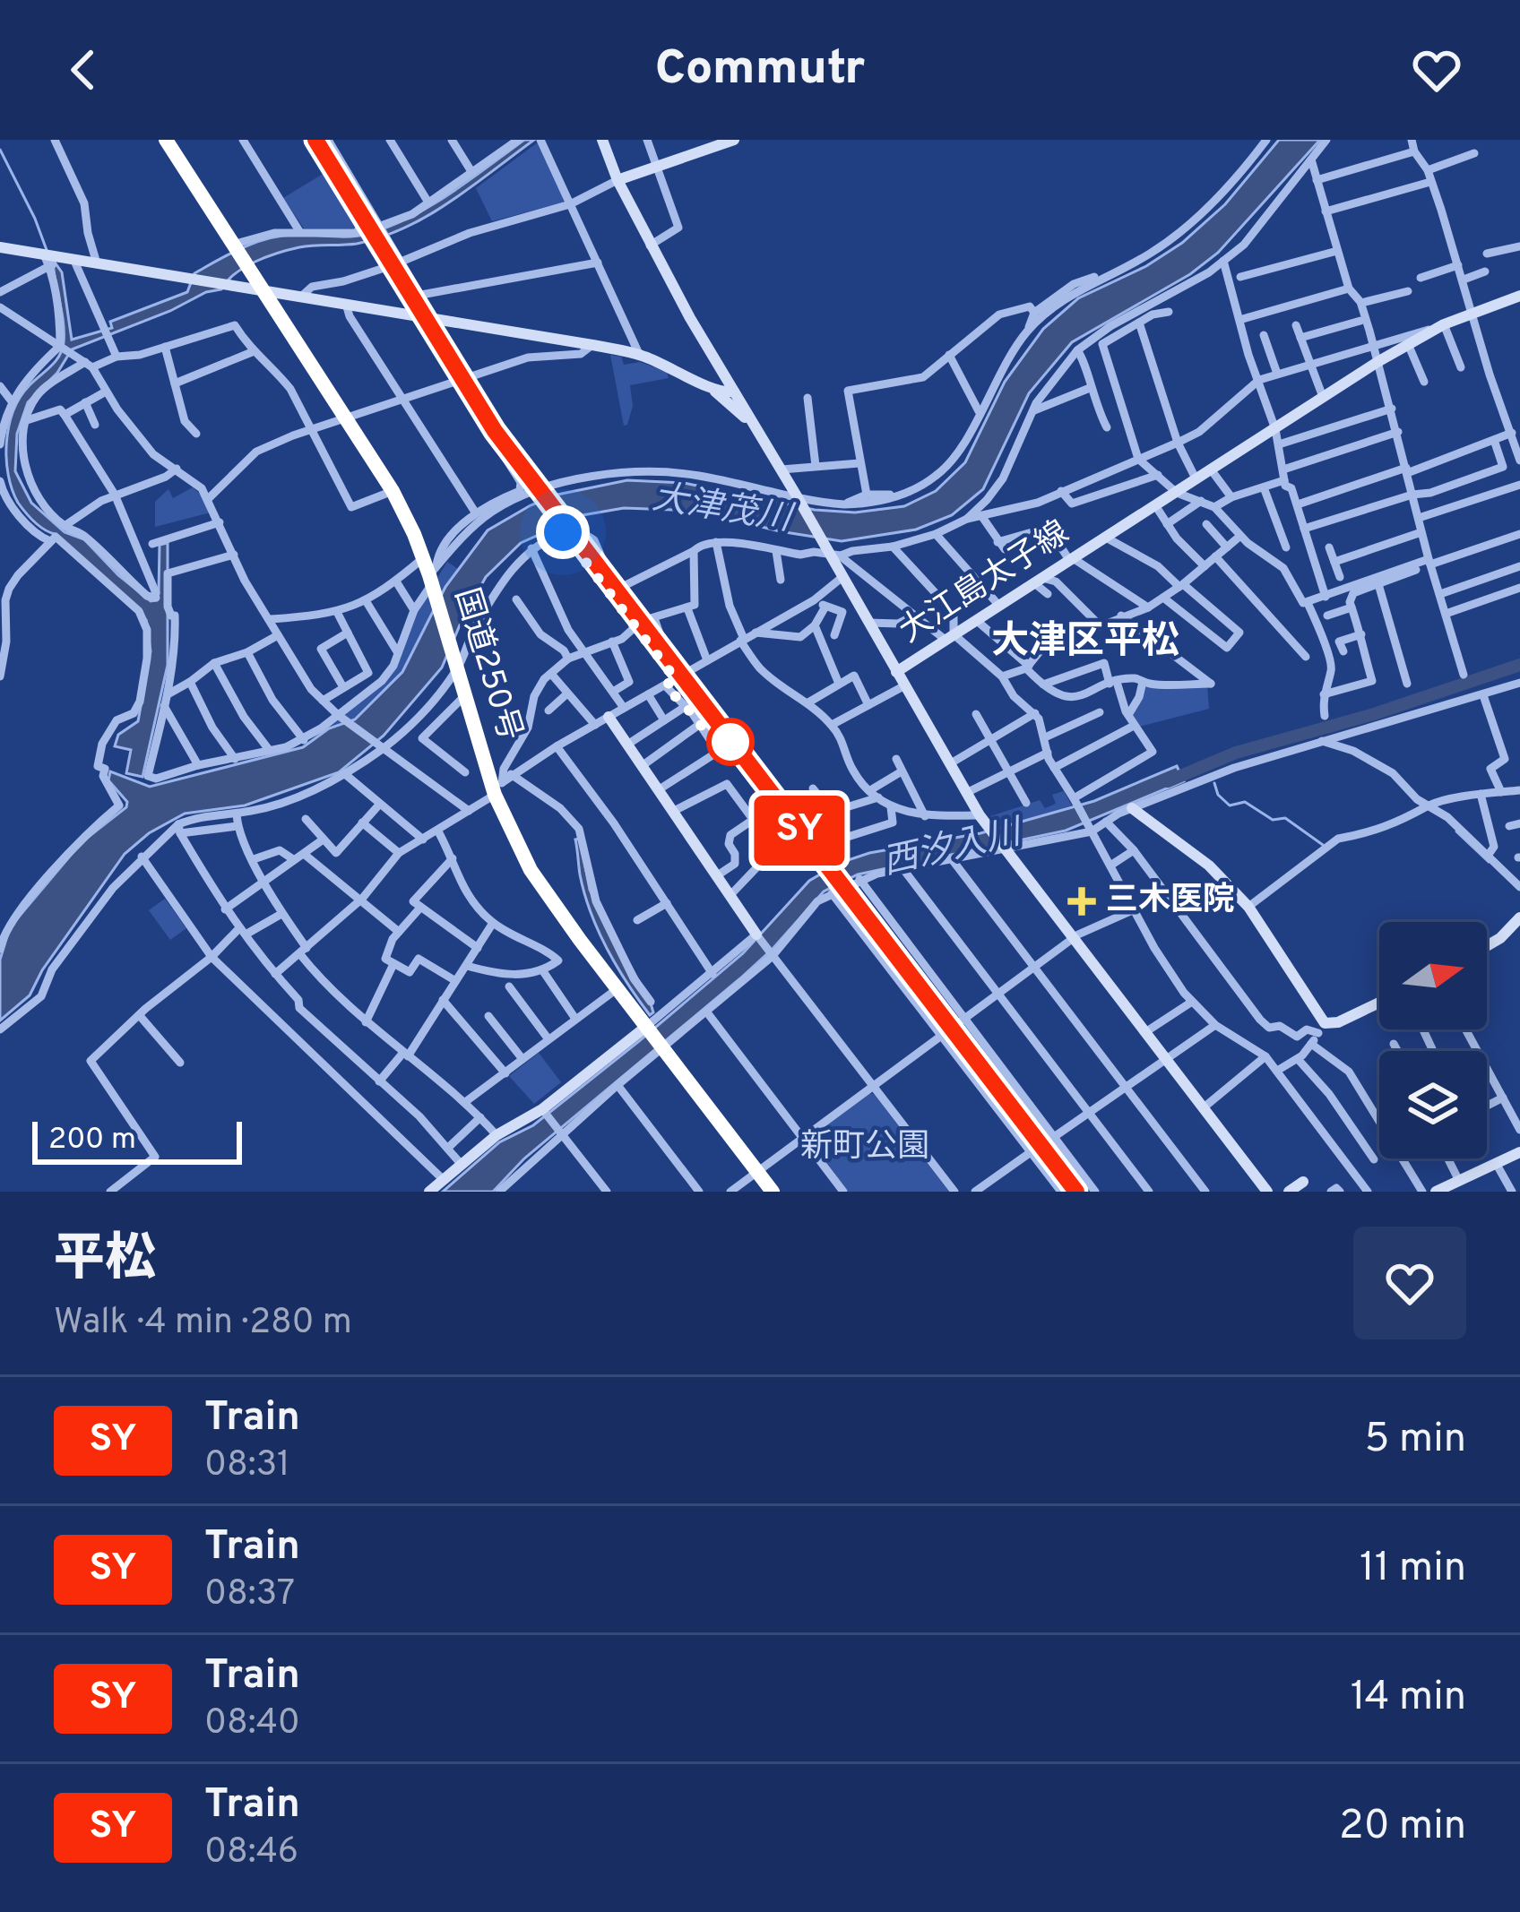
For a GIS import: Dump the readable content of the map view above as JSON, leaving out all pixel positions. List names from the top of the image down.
{
  "streets": {
    "highway": ["国道250号"],
    "street": ["大江島太子線"]
  },
  "districts": ["大津区平松"],
  "water": ["大津茂川", "西汐入川"],
  "parks": ["新町公園"],
  "places": {
    "health": ["三木医院"]
  },
  "scale_bar": "200 m",
  "north": "right",
  "page": {
    "header": "Commutr",
    "on_map": "SY",
    "scale": "200 m",
    "heading": ["平松", "Walk · 4 min · 280 m"],
    "list": [
      {
        "mark": "SY",
        "name": "Train",
        "note": "08:31",
        "value": "5 min"
      },
      {
        "mark": "SY",
        "name": "Train",
        "note": "08:37",
        "value": "11 min"
      },
      {
        "mark": "SY",
        "name": "Train",
        "note": "08:40",
        "value": "14 min"
      },
      {
        "mark": "SY",
        "name": "Train",
        "note": "08:46",
        "value": "20 min"
      }
    ]
  }
}
